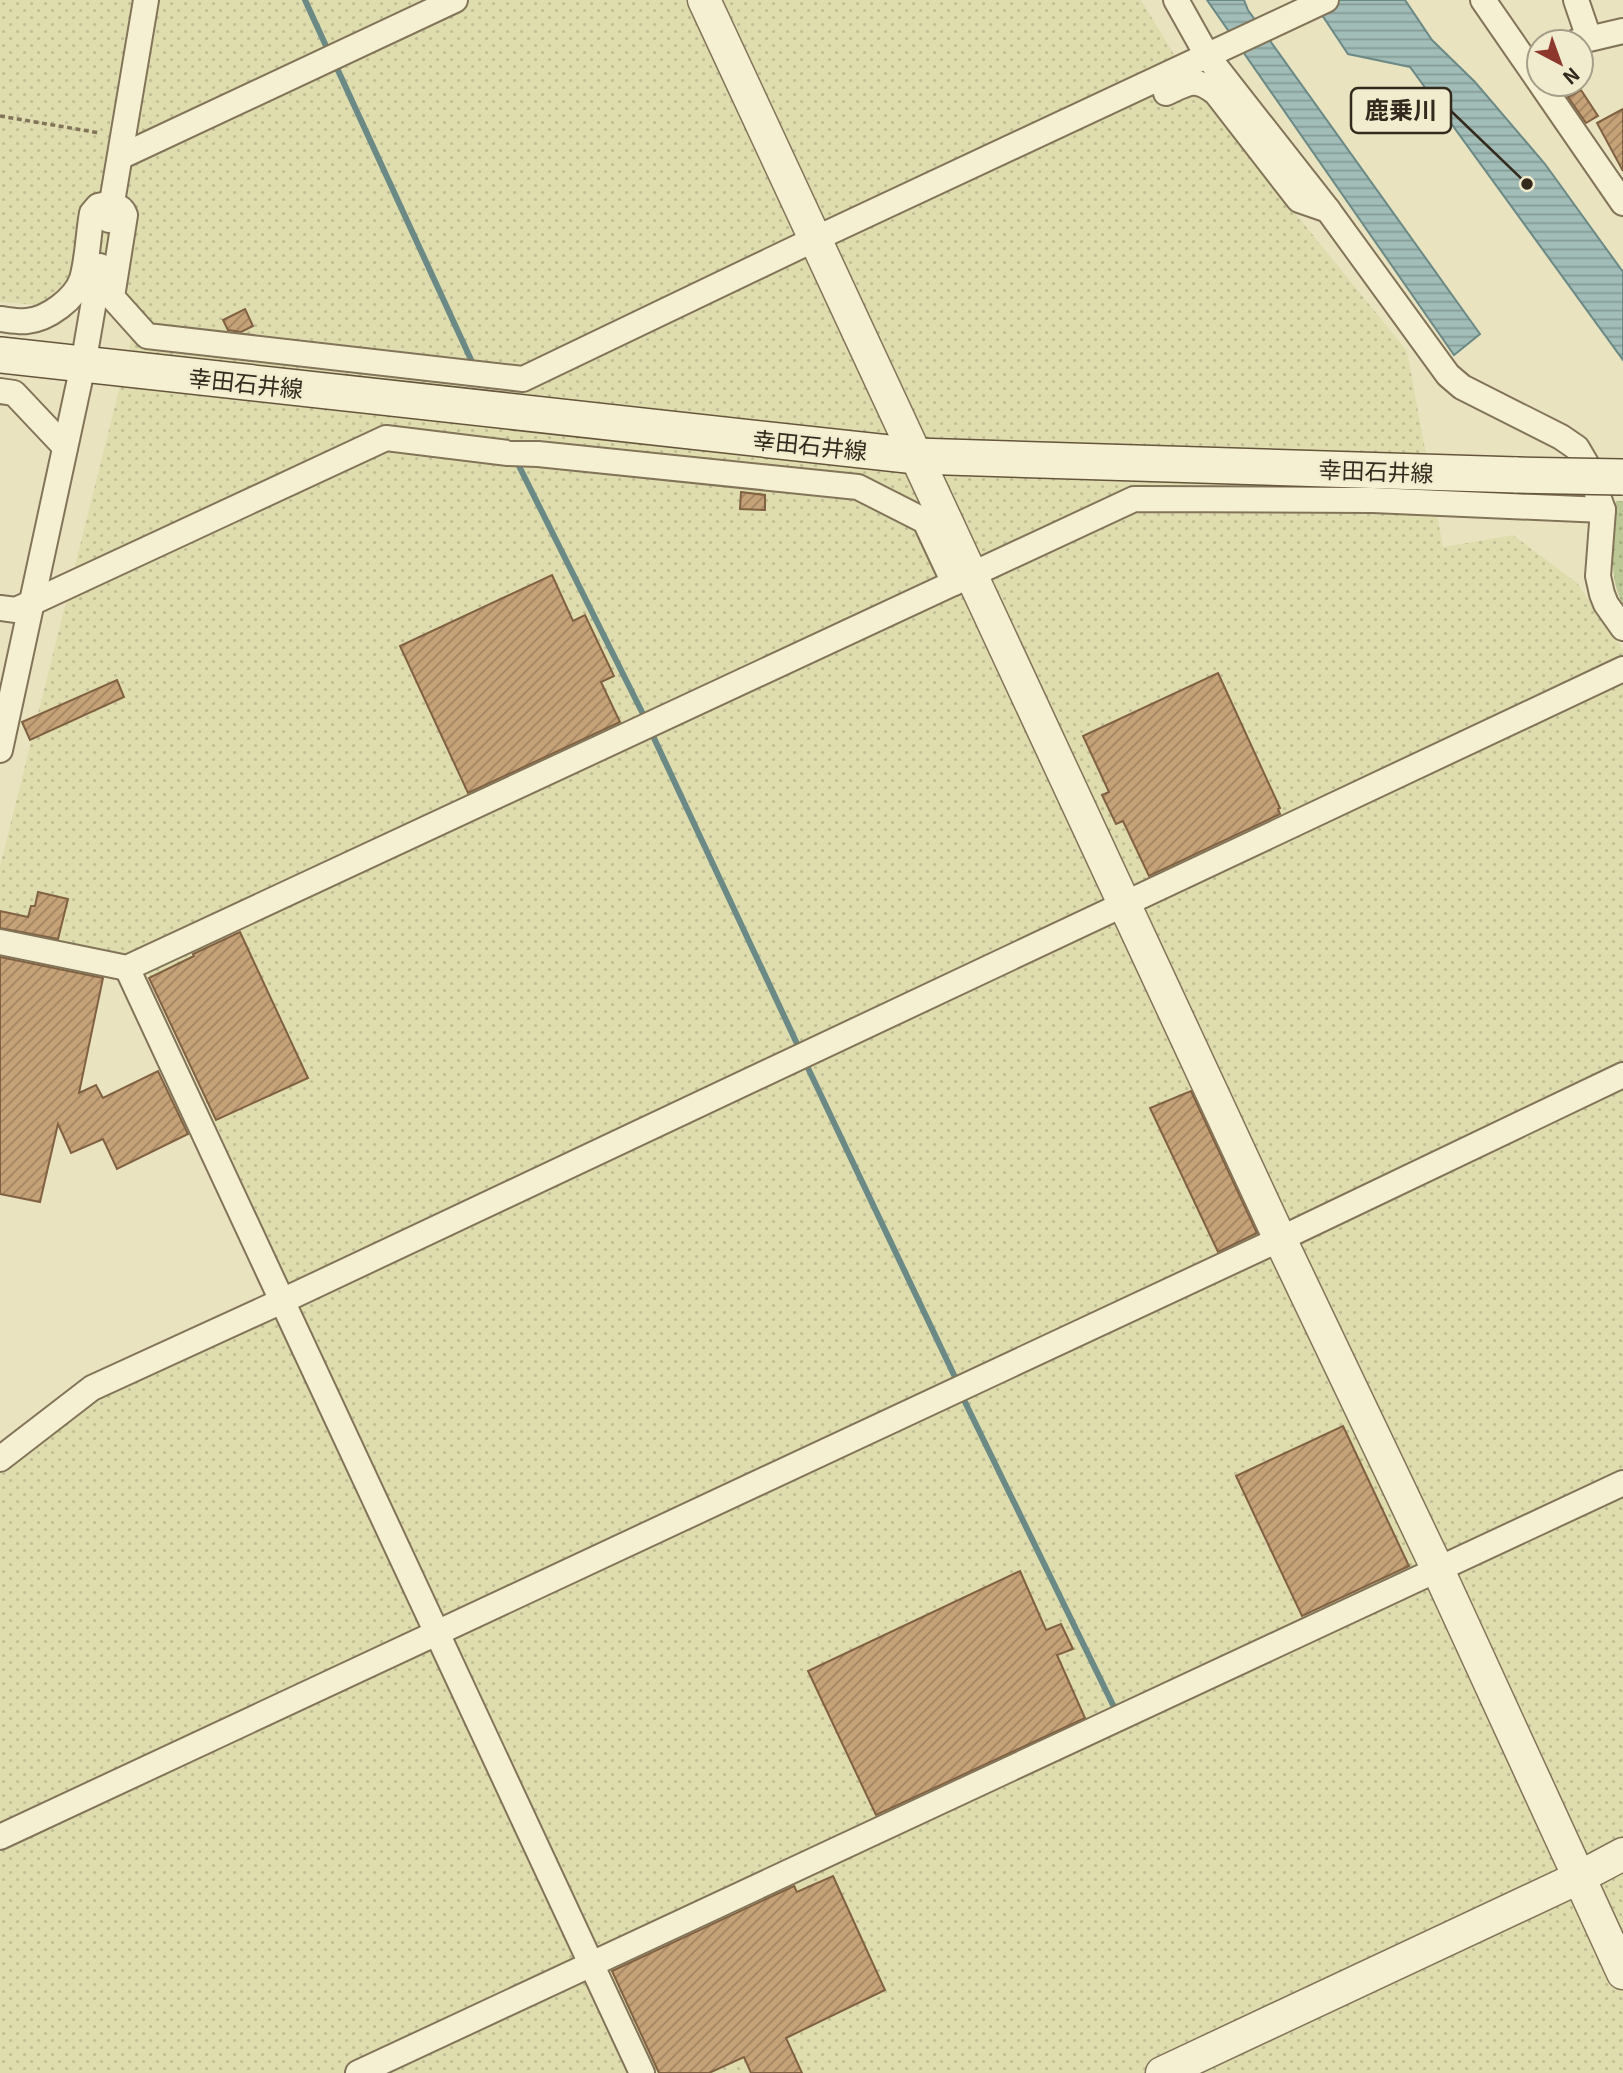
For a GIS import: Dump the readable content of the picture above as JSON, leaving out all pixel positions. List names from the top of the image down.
{
  "streets": {
    "main road": ["幸田石井線"]
  },
  "places": ["鹿乗川"],
  "north": "bottom right"
}
